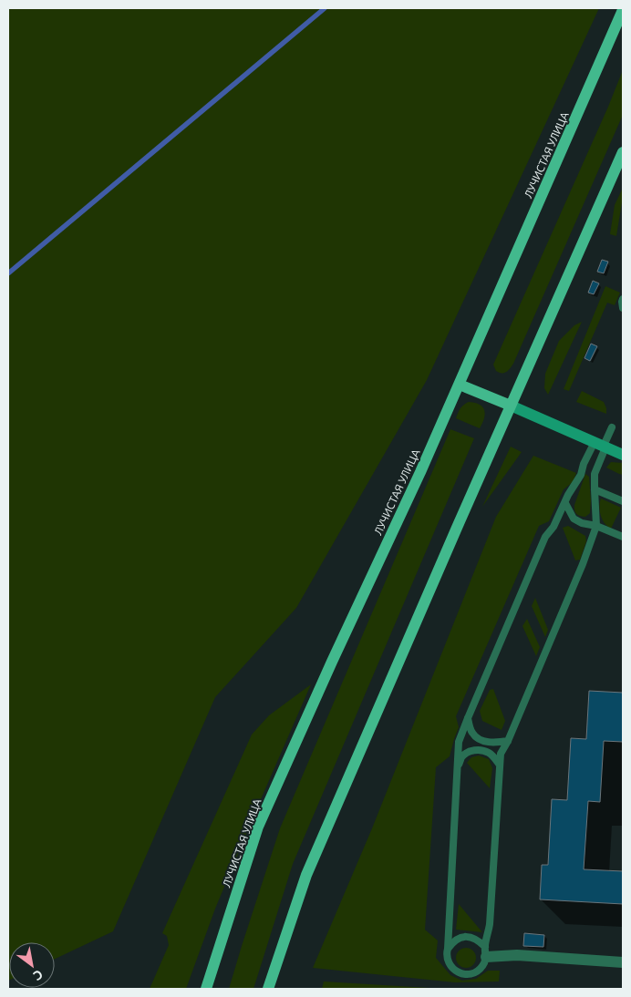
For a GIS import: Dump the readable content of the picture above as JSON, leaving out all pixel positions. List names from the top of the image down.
{
  "streets": {
    "main road": ["ЛУЧИСТАЯ УЛИЦА"]
  },
  "north": "bottom right"
}
